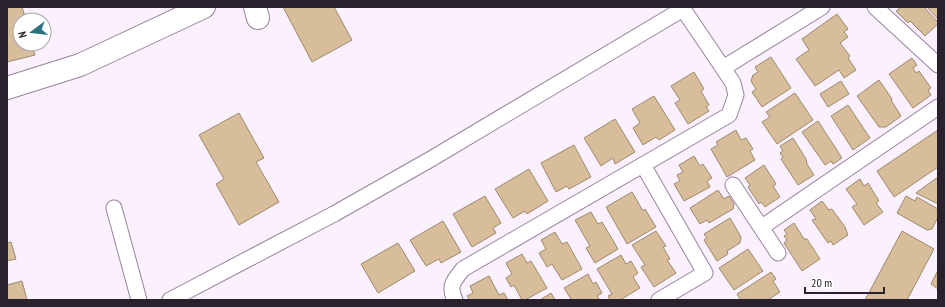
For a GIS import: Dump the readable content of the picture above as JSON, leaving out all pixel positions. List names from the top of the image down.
{
  "scale_bar": "20 m",
  "north": "left"
}
